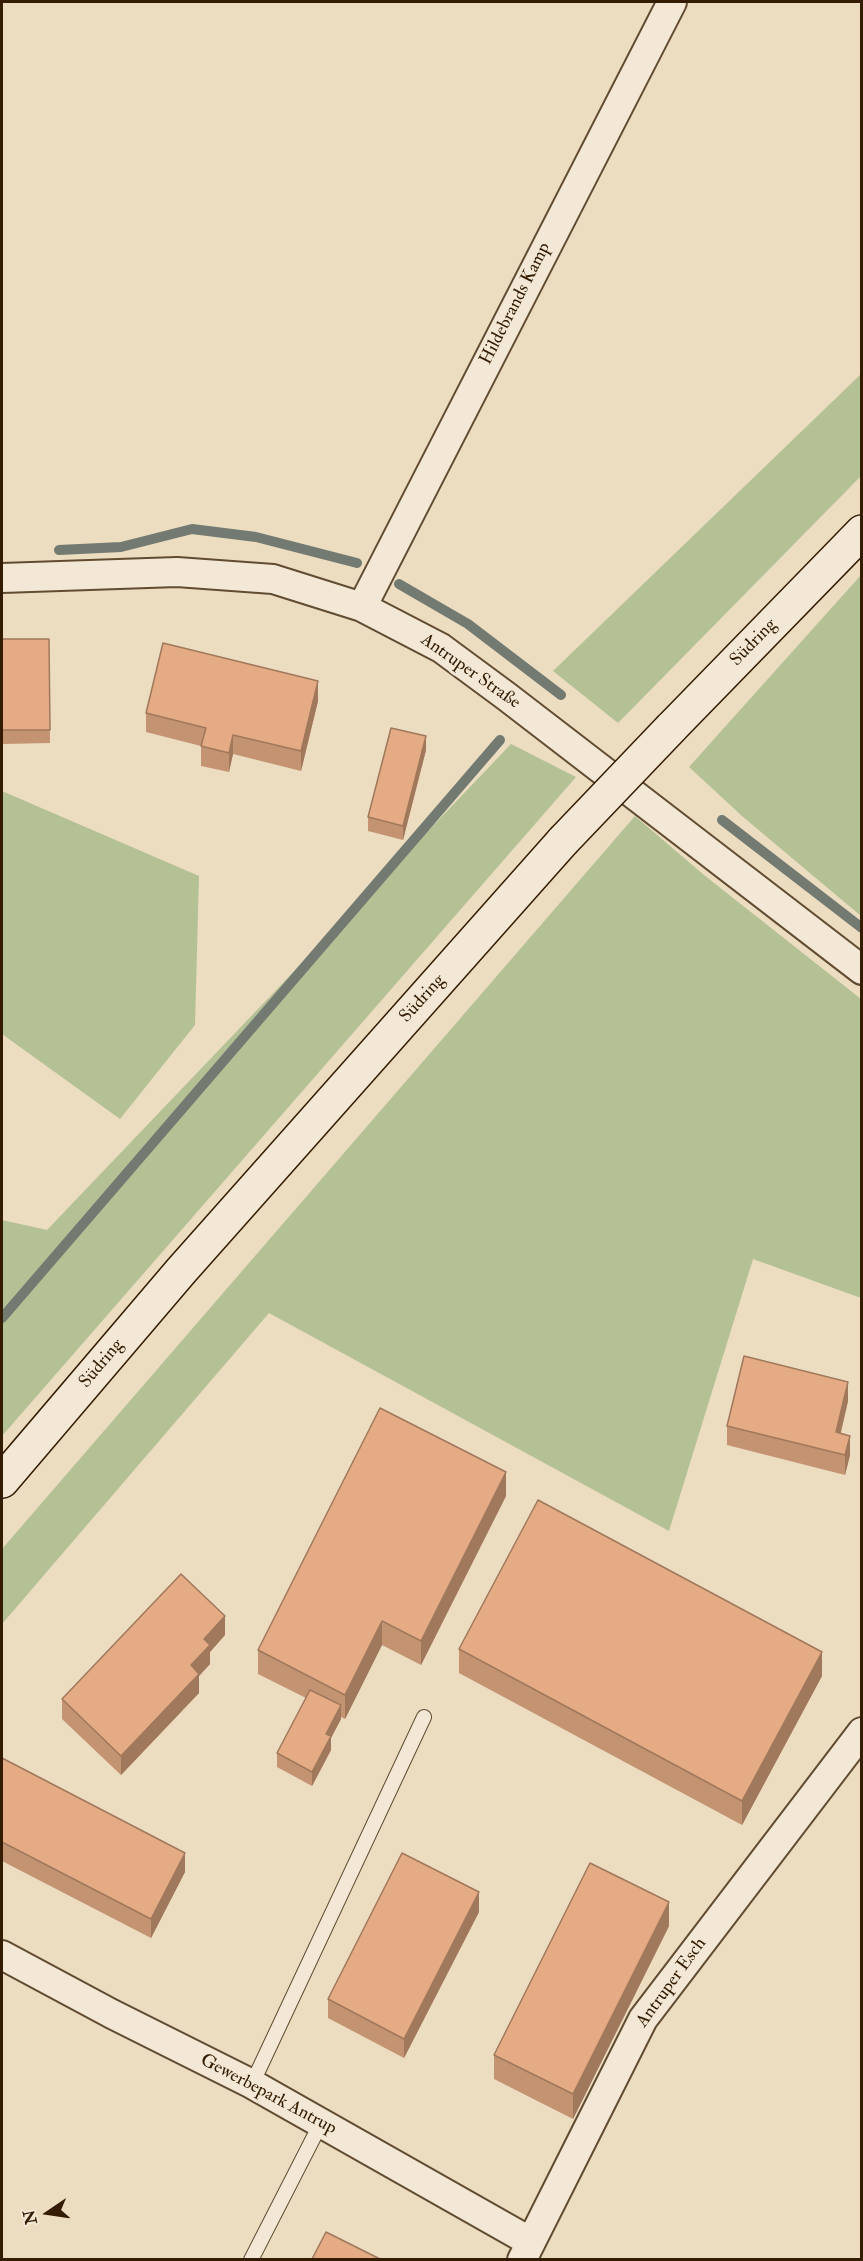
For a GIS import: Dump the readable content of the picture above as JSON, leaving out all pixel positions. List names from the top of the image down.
{
  "streets": {
    "main road": ["Südring"],
    "street": [
      "Hildebrands Kamp",
      "Antruper Straße",
      "Antruper Esch",
      "Gewerbepark Antrup"
    ]
  },
  "crossings": [
    ["Hildebrands Kamp", "Antruper Straße"],
    ["Antruper Esch", "Gewerbepark Antrup"]
  ],
  "north": "left"
}
